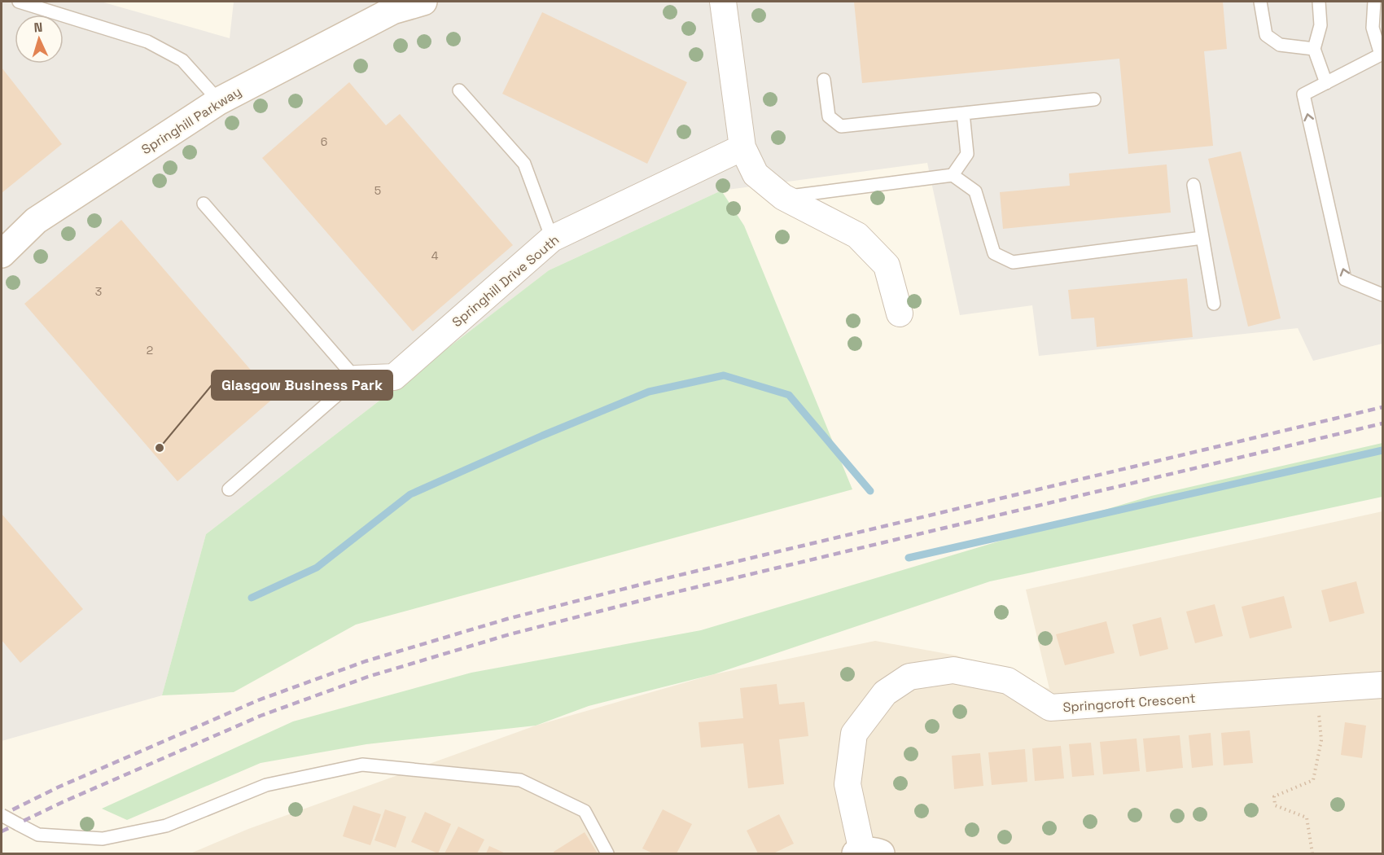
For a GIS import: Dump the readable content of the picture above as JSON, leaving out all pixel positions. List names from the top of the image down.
{
  "streets": {
    "street": ["Springhill Parkway", "Springhill Drive South", "Springcroft Crescent"]
  },
  "places": ["Glasgow Business Park"],
  "house_numbers": [
    "6",
    "5",
    "4",
    "3",
    "2"
  ],
  "north": "top"
}
